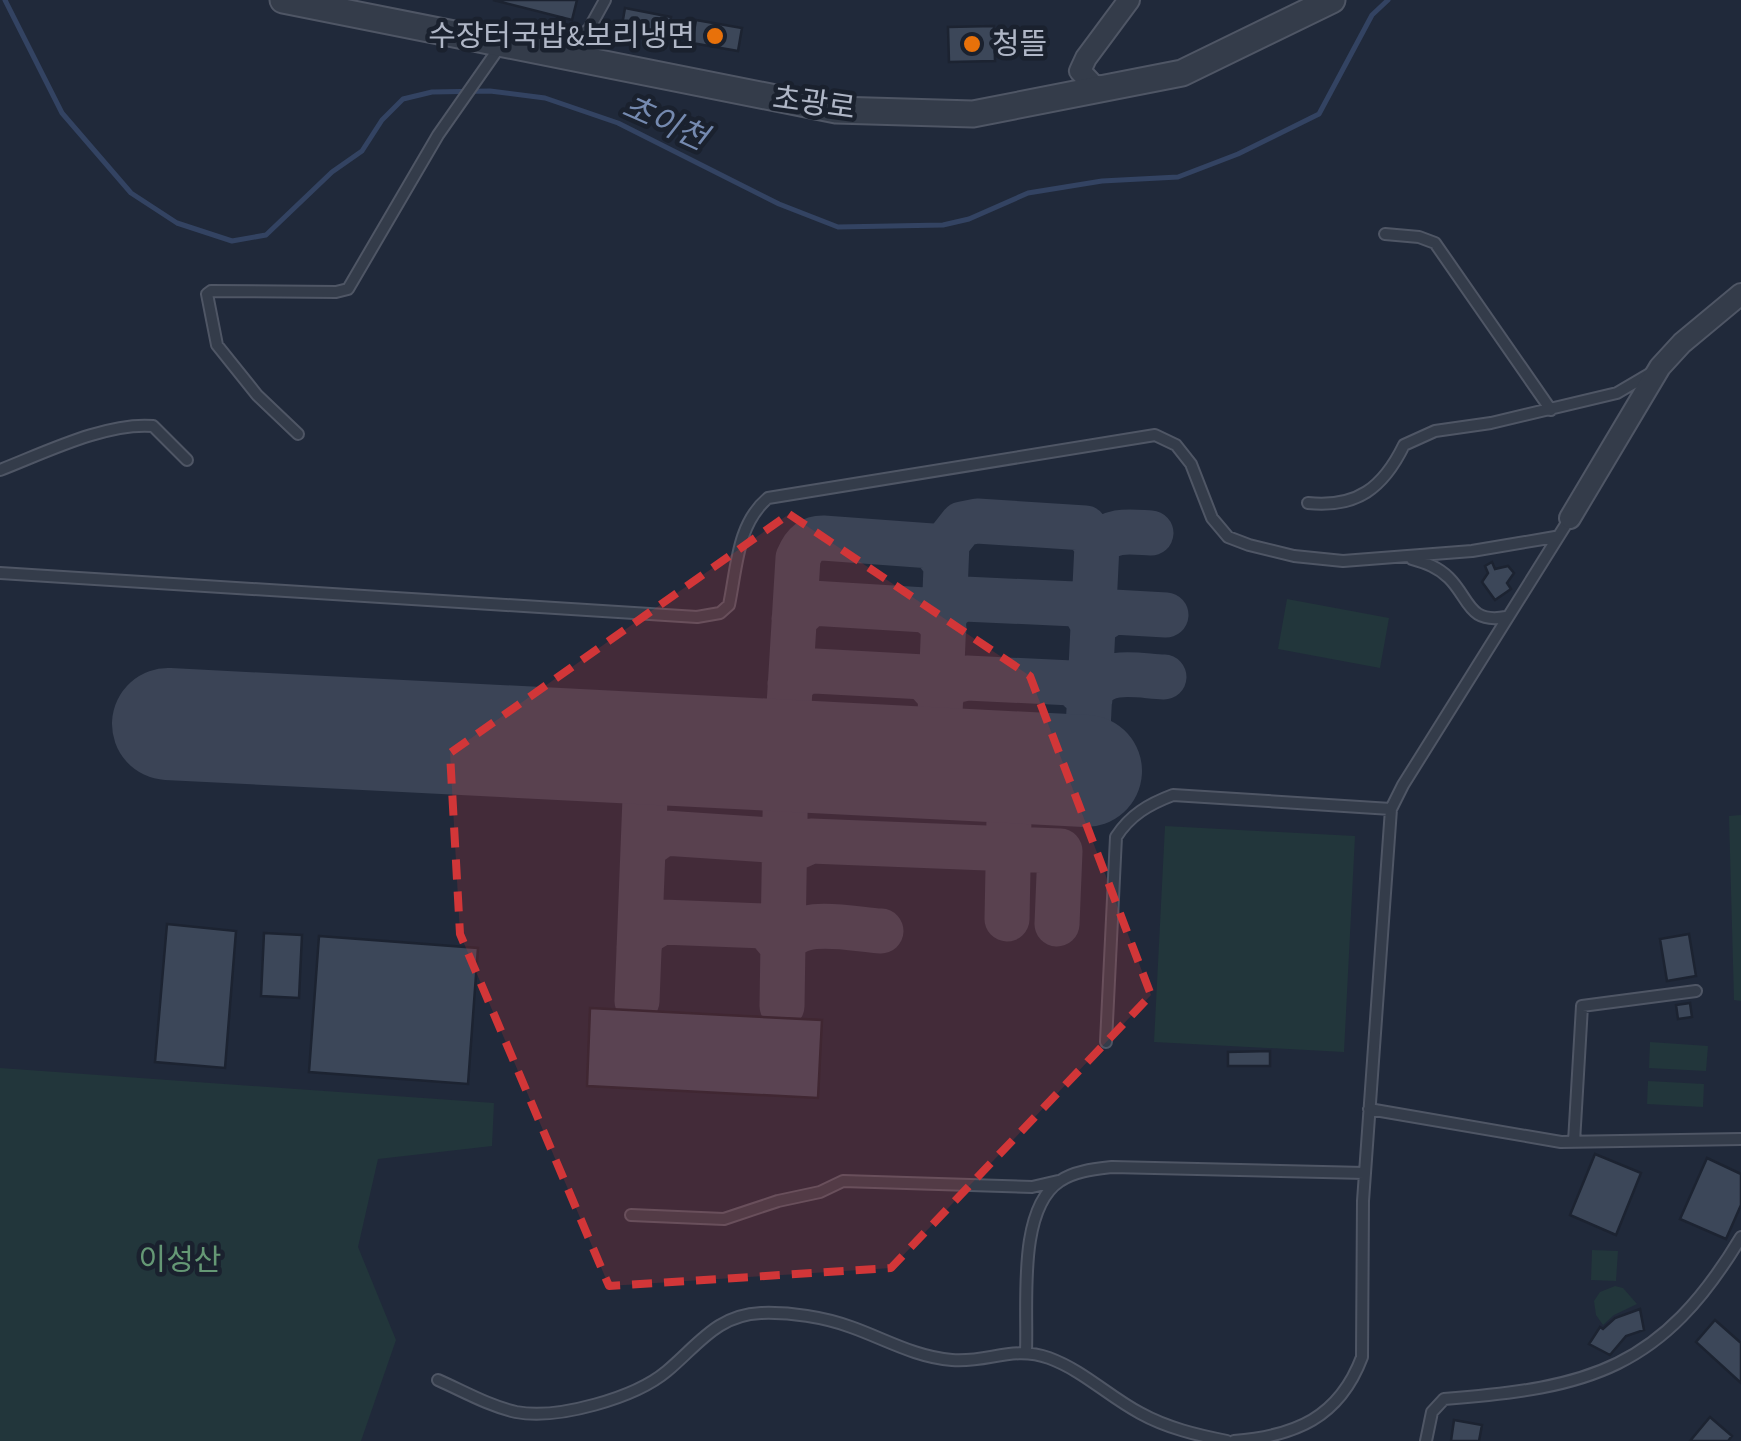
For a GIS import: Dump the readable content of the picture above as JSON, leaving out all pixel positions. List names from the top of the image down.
{
  "streets": {
    "street": ["초광로"]
  },
  "water": ["초이천"],
  "parks": ["이성산"],
  "places": ["수장터국밥&보리냉면", "청뜰"]
}
